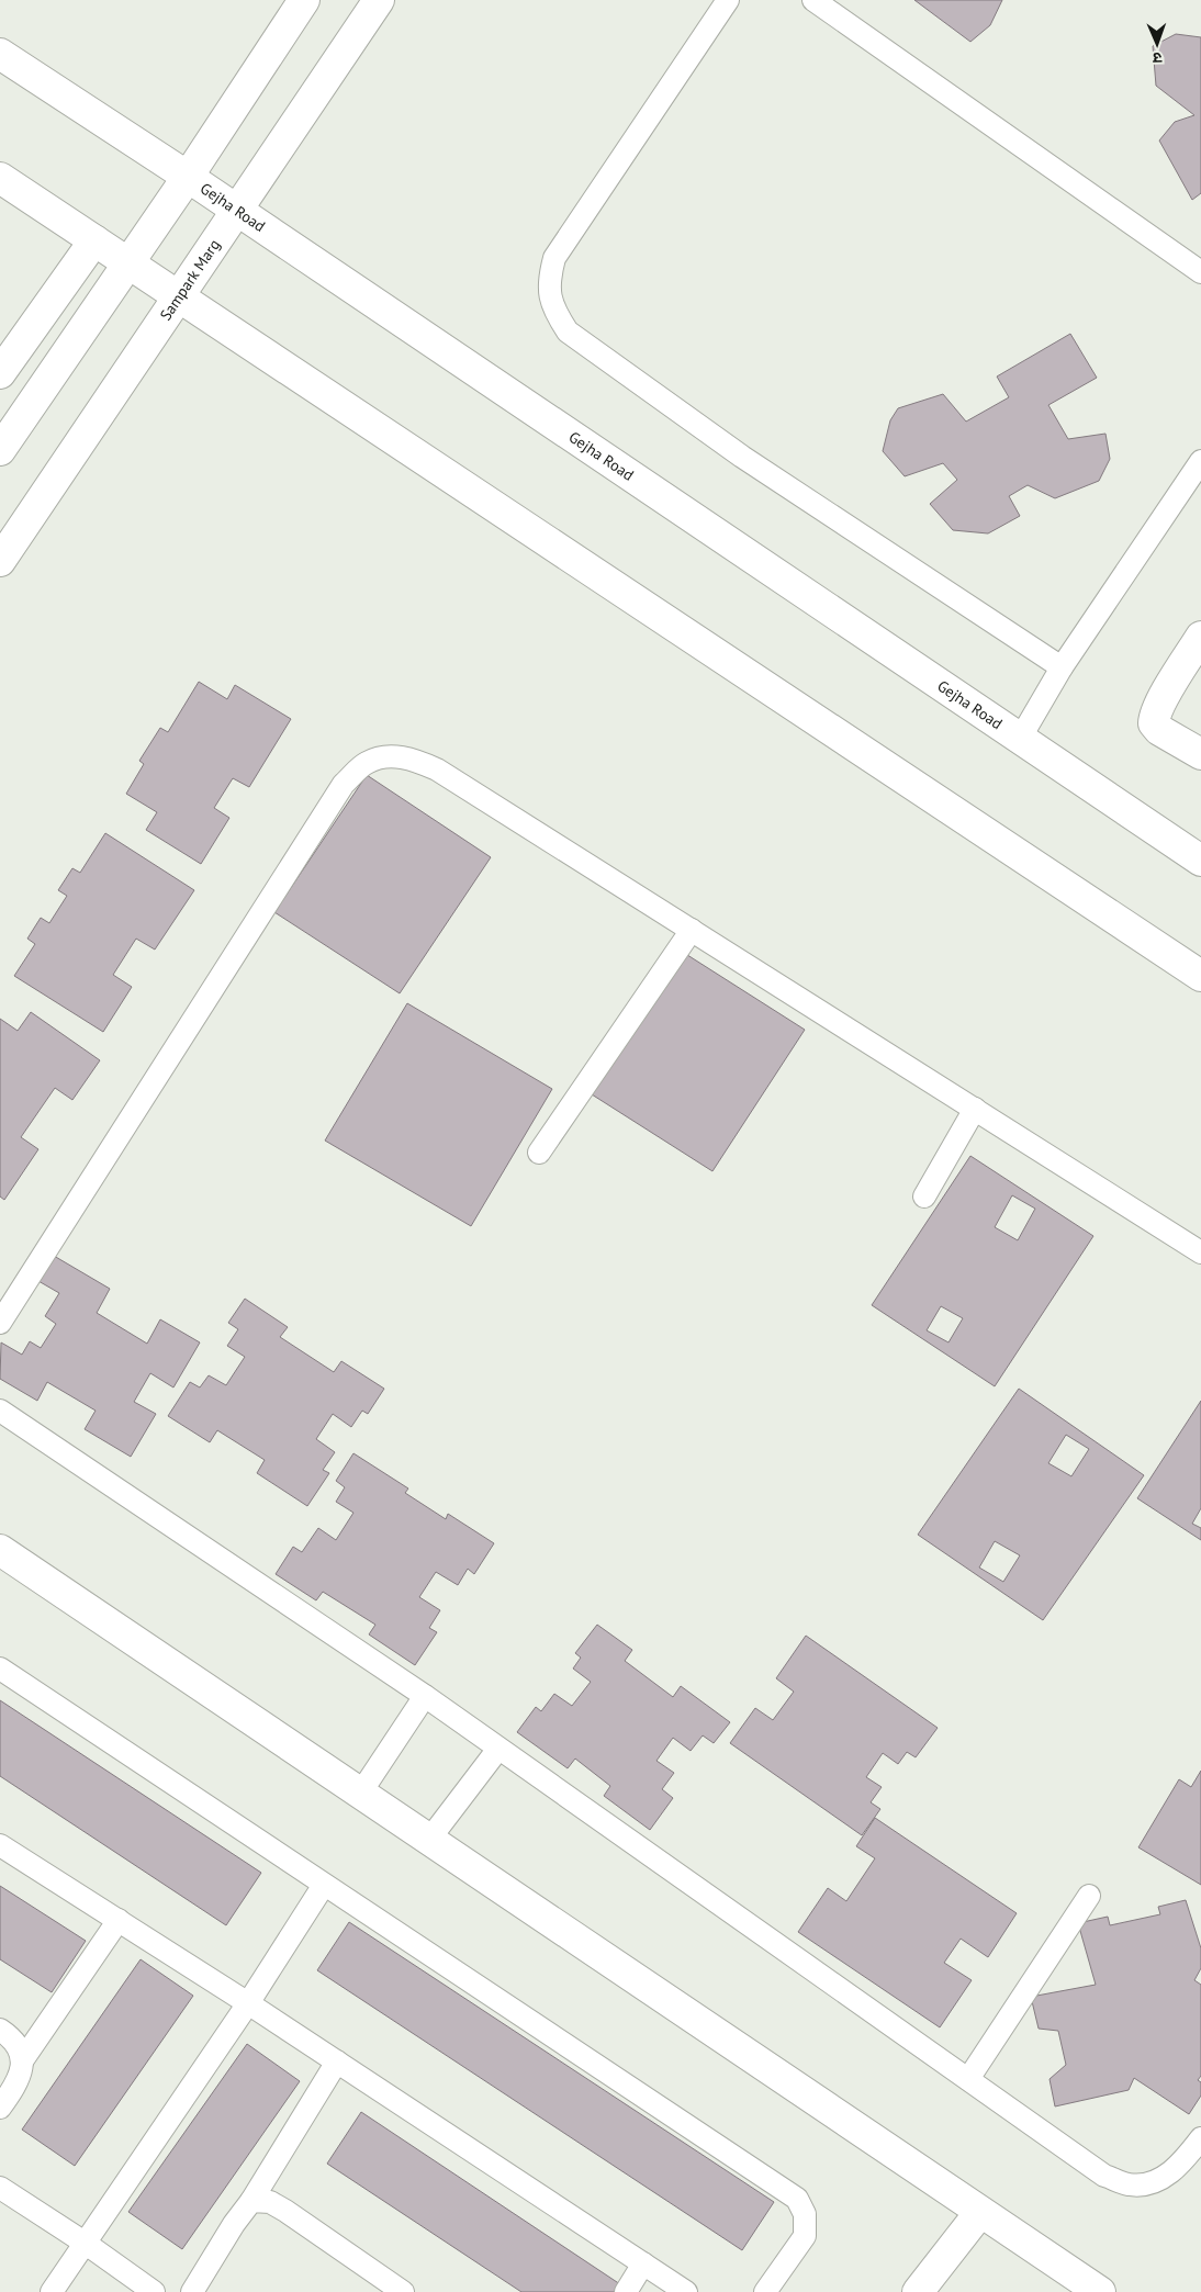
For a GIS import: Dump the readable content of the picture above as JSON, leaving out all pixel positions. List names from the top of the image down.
{
  "streets": {
    "street": ["Gejha Road", "Sampark Marg"]
  },
  "crossings": [
    ["Gejha Road", "Sampark Marg"]
  ],
  "north": "bottom"
}
